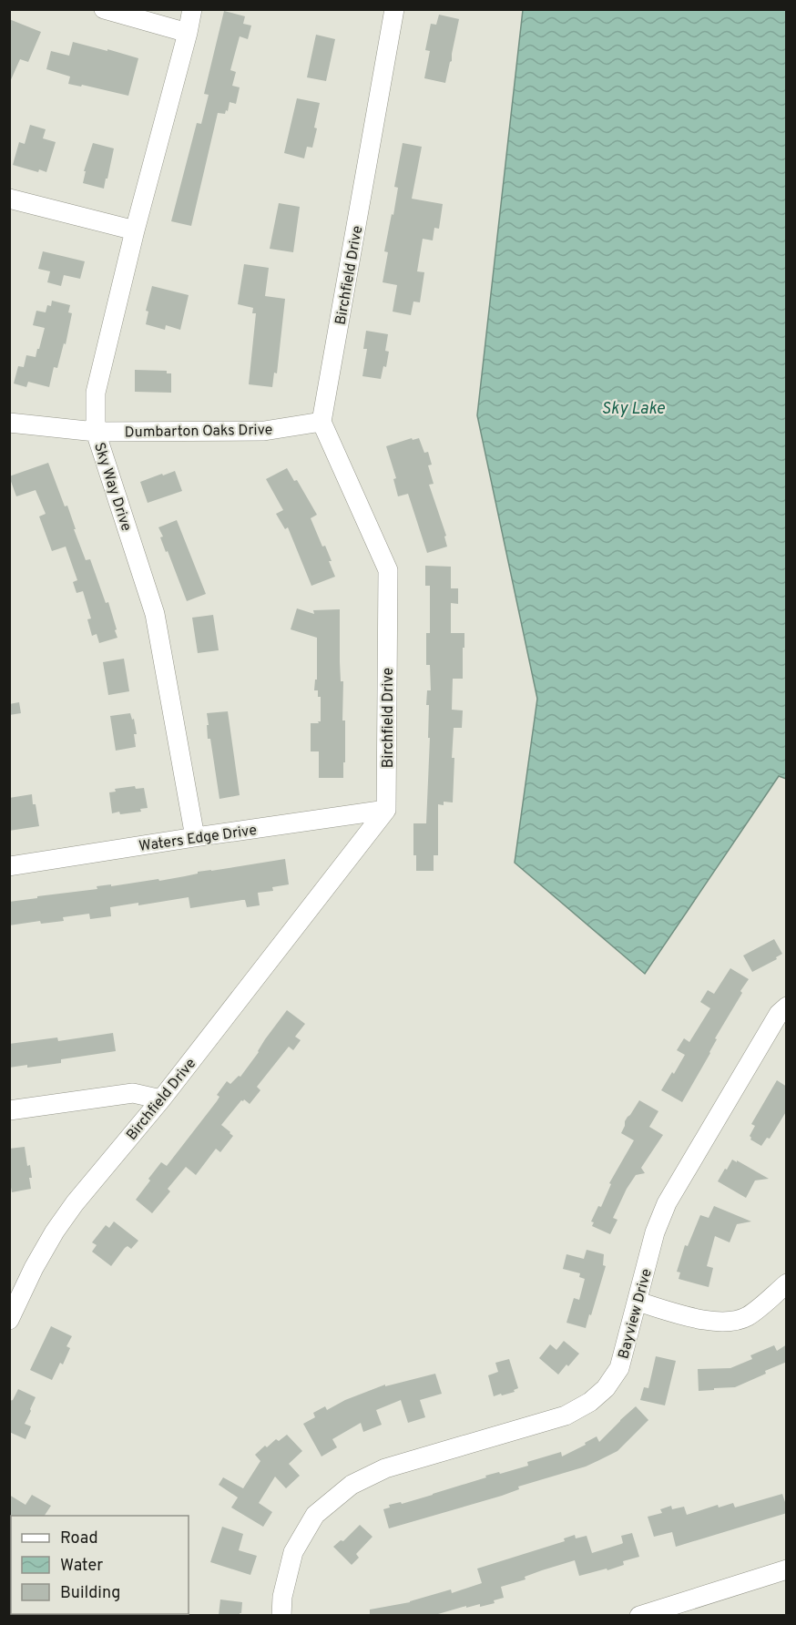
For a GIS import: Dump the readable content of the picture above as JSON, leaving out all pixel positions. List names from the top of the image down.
{
  "streets": {
    "street": [
      "Birchfield Drive",
      "Dumbarton Oaks Drive",
      "Sky Way Drive",
      "Waters Edge Drive",
      "Bayview Drive"
    ]
  },
  "crossings": [
    ["Birchfield Drive", "Dumbarton Oaks Drive"],
    ["Birchfield Drive", "Waters Edge Drive"],
    ["Dumbarton Oaks Drive", "Sky Way Drive"],
    ["Sky Way Drive", "Waters Edge Drive"]
  ],
  "water": ["Sky Lake"],
  "legend": ["Road", "Water", "Building"]
}
